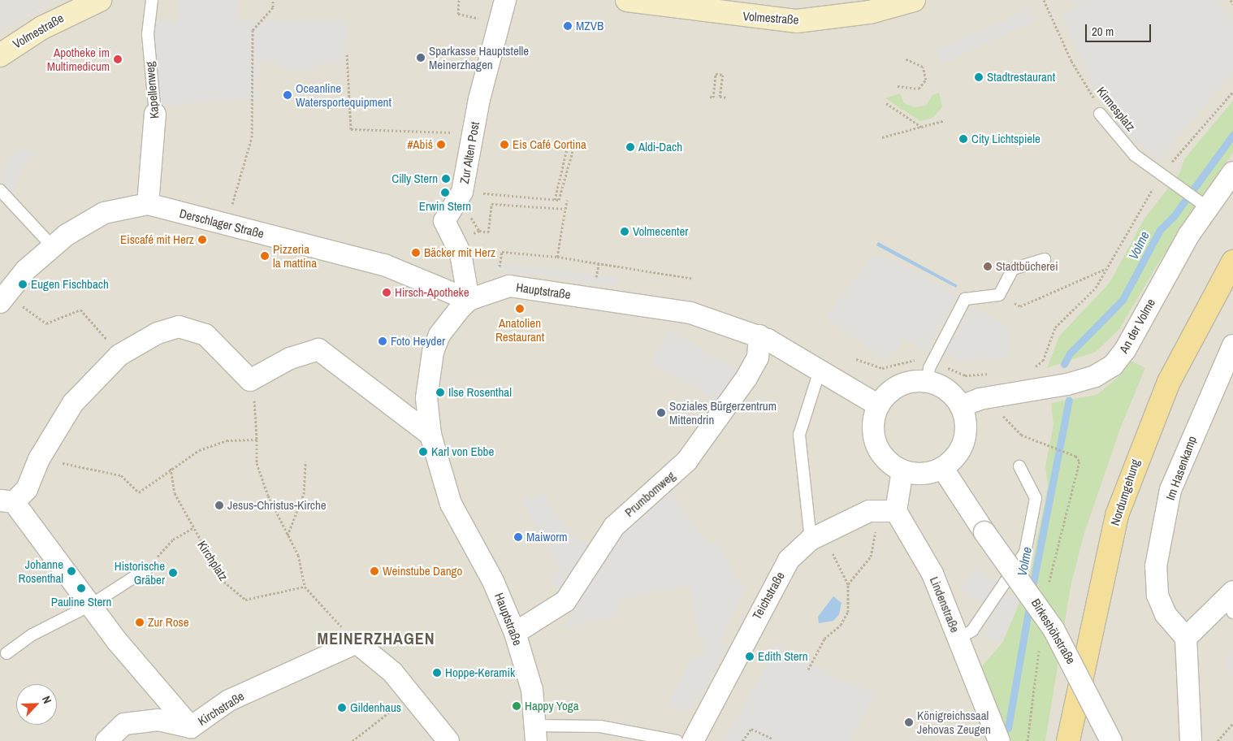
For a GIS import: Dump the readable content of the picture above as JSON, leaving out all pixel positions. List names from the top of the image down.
{
  "streets": {
    "main road": ["Volmestraße", "Nordumgehung"],
    "street": [
      "Kapellenweg",
      "Zur Alten Post",
      "Derschlager Straße",
      "Hauptstraße",
      "An der Volme",
      "Im Hasenkamp",
      "Prumbomweg",
      "Teichstraße",
      "Lindenstraße",
      "Birkeshöhstraße",
      "Kirchstraße"
    ],
    "path": ["Kirmesplatz", "Kirchplatz"]
  },
  "crossings": [
    ["Kapellenweg", "Derschlager Straße"],
    ["Zur Alten Post", "Derschlager Straße"],
    ["Zur Alten Post", "Hauptstraße"],
    ["Derschlager Straße", "Hauptstraße"],
    ["Hauptstraße", "An der Volme"],
    ["Hauptstraße", "Prumbomweg"],
    ["Hauptstraße", "Birkeshöhstraße"],
    ["An der Volme", "Birkeshöhstraße"],
    ["Teichstraße", "Lindenstraße"]
  ],
  "districts": ["MEINERZHAGEN"],
  "water": ["Volme"],
  "places": [
    "MZVB",
    "Sparkasse Hauptstelle Meinerzhagen",
    "Apotheke im Multimedicum",
    "Stadtrestaurant",
    "Oceanline Watersportequipment",
    "City Lichtspiele",
    "#Abiś",
    "Eis Café Cortina",
    "Aldi-Dach",
    "Cilly Stern",
    "Erwin Stern",
    "Volmecenter",
    "Eiscafé mit Herz",
    "Bäcker mit Herz",
    "Pizzeria la mattina",
    "Stadtbücherei",
    "Eugen Fischbach",
    "Hirsch-Apotheke",
    "Anatolien Restaurant",
    "Foto Heyder",
    "Ilse Rosenthal",
    "Soziales Bürgerzentrum Mittendrin",
    "Karl von Ebbe",
    "Jesus-Christus-Kirche",
    "Maiworm",
    "Johanne Rosenthal",
    "Weinstube Dango",
    "Historische Gräber",
    "Pauline Stern",
    "Zur Rose",
    "Edith Stern",
    "Hoppe-Keramik",
    "Happy Yoga",
    "Gildenhaus",
    "Königreichssaal Jehovas Zeugen"
  ],
  "scale_bar": "20 m",
  "north": "top right"
}
